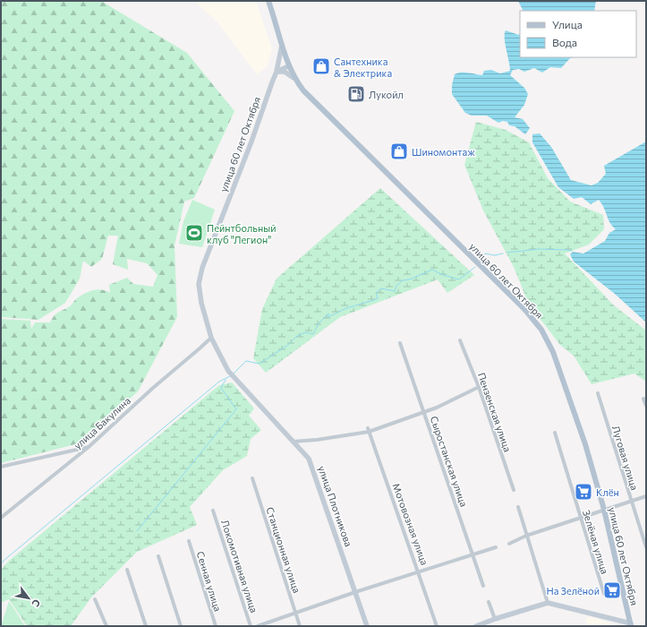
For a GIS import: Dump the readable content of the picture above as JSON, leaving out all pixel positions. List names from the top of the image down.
{
  "streets": {
    "main road": ["улица 60 лет Октября"],
    "street": [
      "Пензенская улица",
      "улица Бакулина",
      "Луговая улица",
      "Сыростанская улица",
      "улица Плотникова",
      "Мотовозная улица",
      "Зелёная улица",
      "Станционная улица",
      "Локомотивная улица",
      "Сенная улица"
    ]
  },
  "crossings": [
    ["улица 60 лет Октября", "улица Бакулина"],
    ["улица 60 лет Октября", "улица Плотникова"],
    ["улица Бакулина", "улица Плотникова"]
  ],
  "places": {
    "shop": ["Сантехника & Электрика", "Шиномонтаж"],
    "fuel station": ["Лукойл"],
    "sports": ["Пейнтбольный клуб \"Легион\""],
    "supermarket": ["Клён", "На Зелёной"]
  },
  "legend": ["Улица", "Вода"],
  "north": "bottom right"
}
